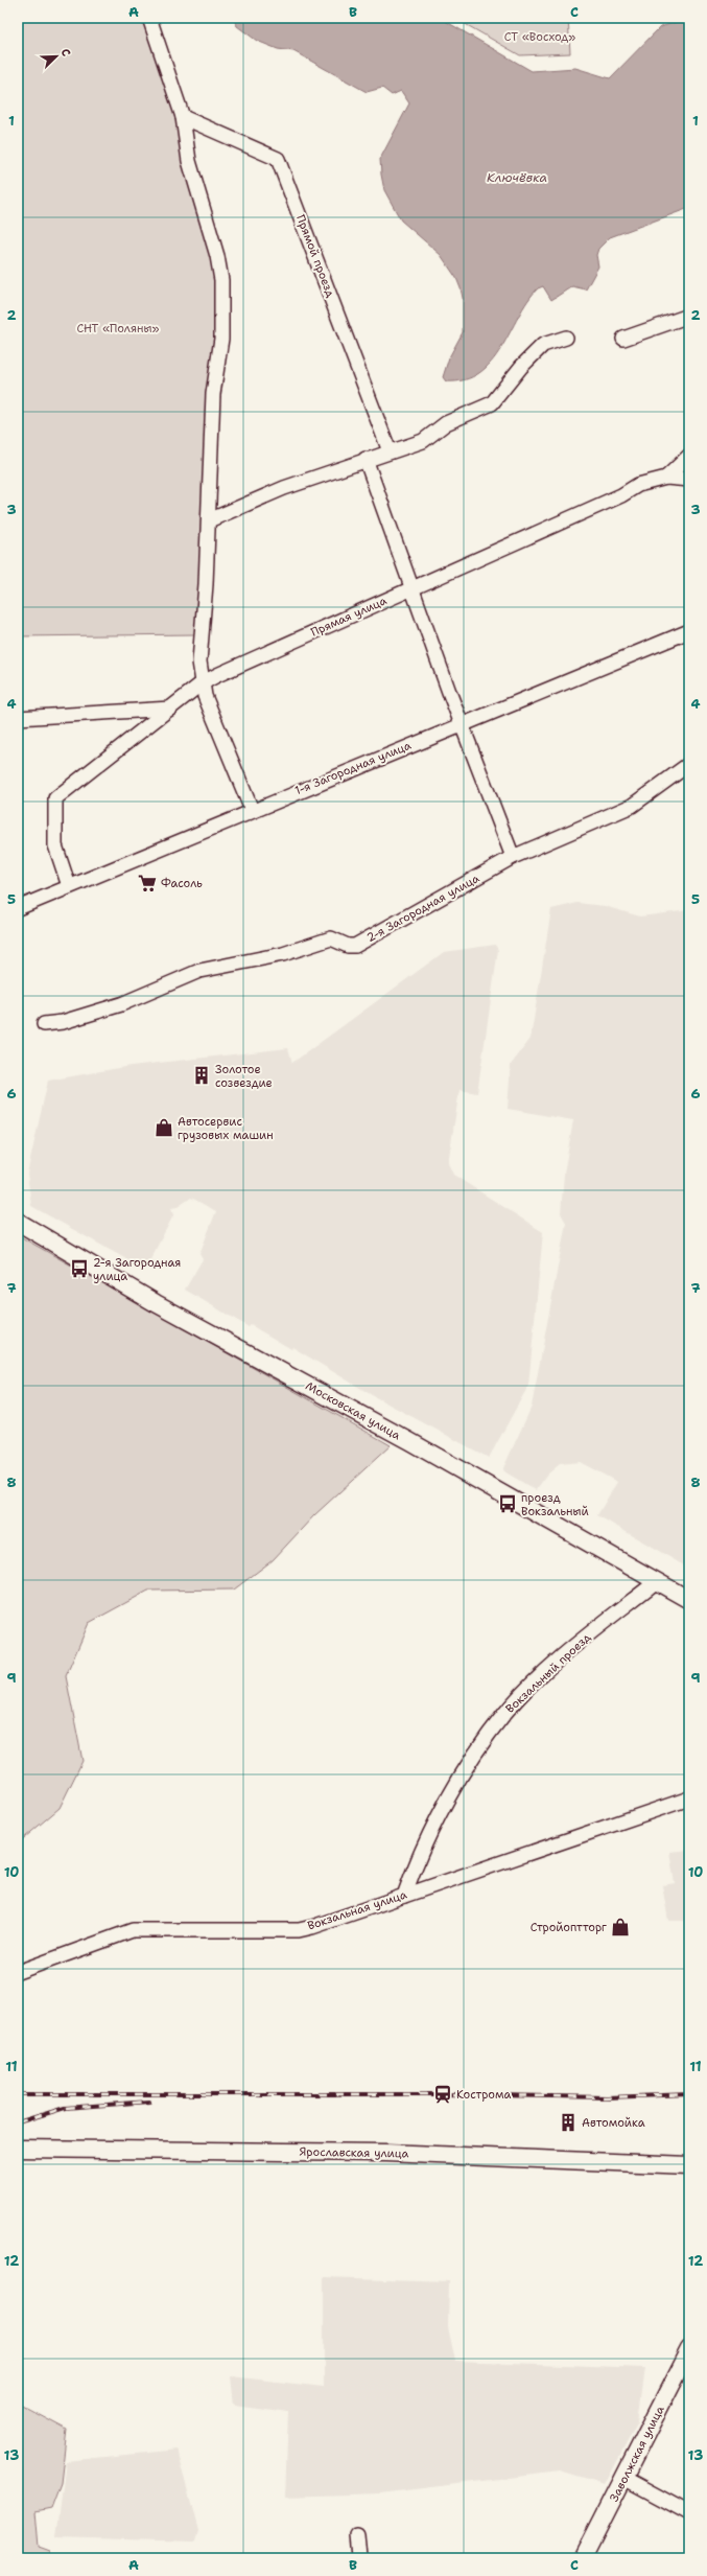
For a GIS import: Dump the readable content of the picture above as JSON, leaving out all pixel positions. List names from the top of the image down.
{
  "streets": {
    "main road": ["Московская улица", "Ярославская улица", "Заволжская улица"],
    "street": [
      "Прямой проезд",
      "Прямая улица",
      "1-я Загородная улица",
      "2-я Загородная улица",
      "Вокзальный проезд",
      "Вокзальная улица"
    ]
  },
  "crossings": [
    ["Прямая улица", "1-я Загородная улица"],
    ["Московская улица", "Вокзальный проезд"],
    ["Вокзальный проезд", "Вокзальная улица"]
  ],
  "water": ["Ключёвка"],
  "parks": ["СТ «Восход»", "СНТ «Поляны»"],
  "places": {
    "supermarket": ["Фасоль"],
    "building": ["Золотое созвездие", "Автомойка"],
    "shop": ["Автосервис грузовых машин", "Стройоптторг"],
    "bus stop": ["2-я Загородная улица", "проезд Вокзальный"],
    "station": ["Кострома"]
  },
  "north": "top right",
  "grid": {
    "columns": ["A", "B", "C"],
    "rows": [
      "1",
      "2",
      "3",
      "4",
      "5",
      "6",
      "7",
      "8",
      "9",
      "10",
      "11",
      "12",
      "13"
    ]
  }
}
